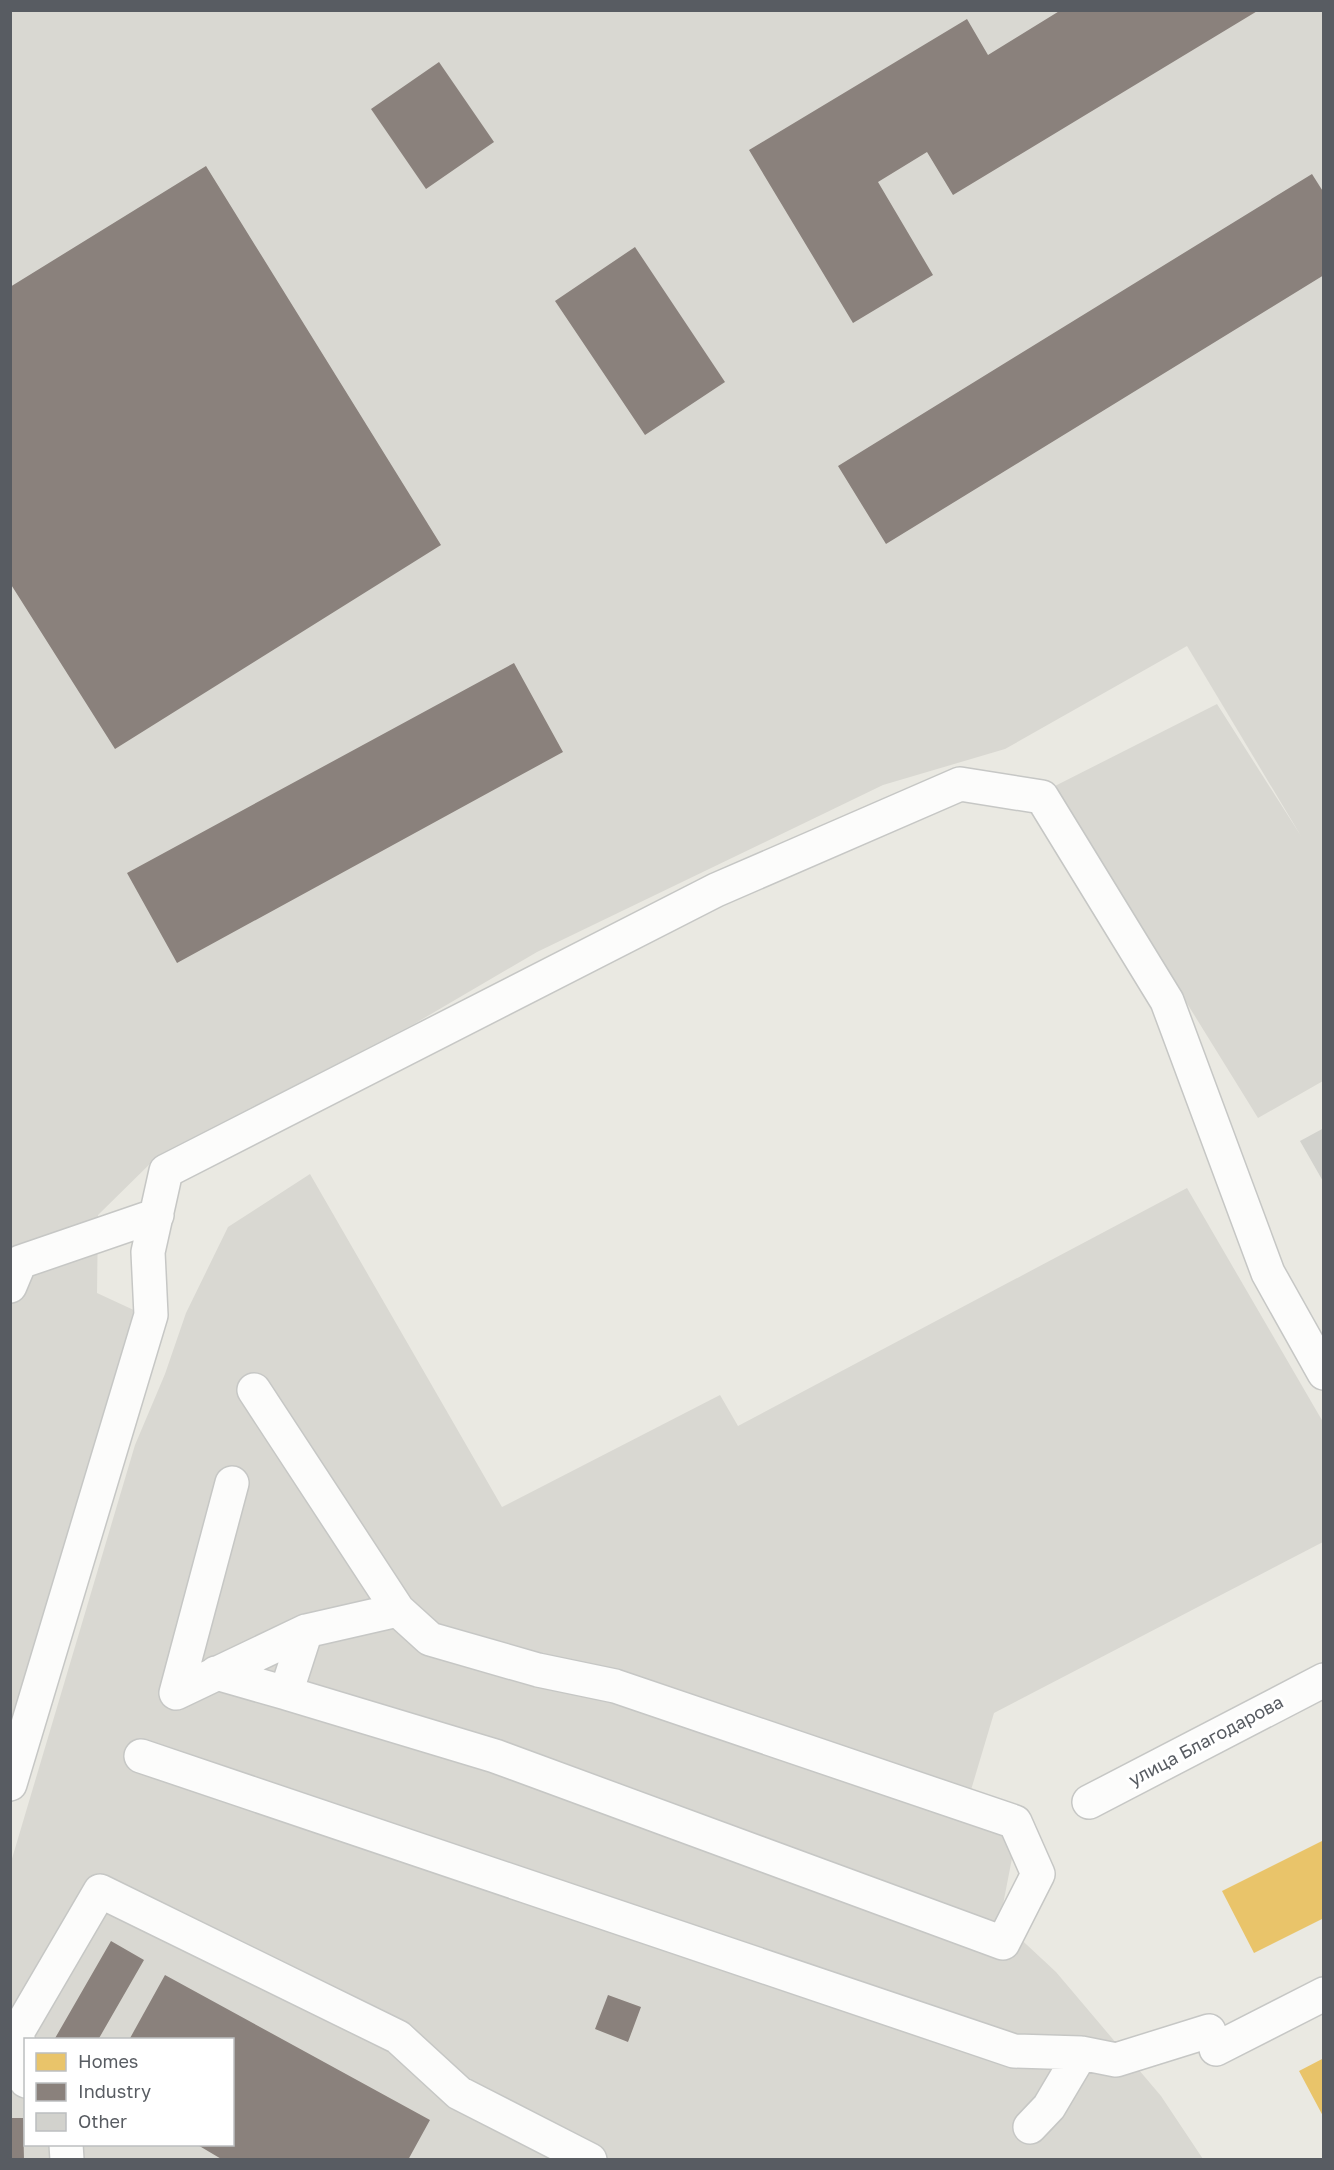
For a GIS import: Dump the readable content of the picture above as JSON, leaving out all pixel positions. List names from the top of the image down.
{
  "streets": {
    "street": ["улица Благодарова"]
  },
  "legend": ["Homes", "Industry", "Other"]
}
